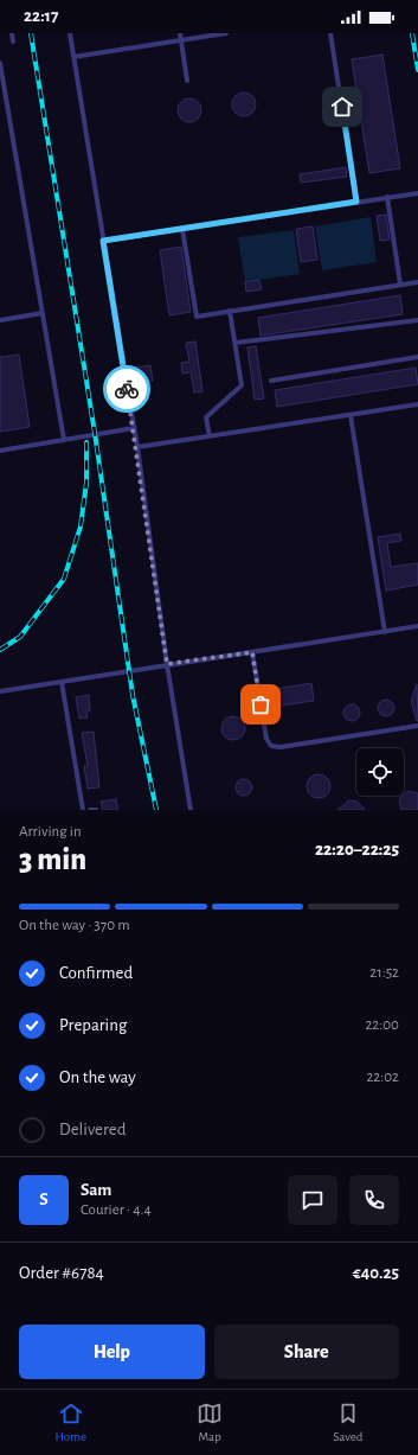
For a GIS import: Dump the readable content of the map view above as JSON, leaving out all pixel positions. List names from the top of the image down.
{
  "page": {
    "status": "22:17",
    "heading": ["3 min", "Arriving in", "22:20–22:25"],
    "panel": [
      "Sam",
      "Courier · 4.4",
      "Order #6784",
      "€40.25"
    ],
    "bar": "On the way · 370 m",
    "list": [
      ["Confirmed", "21:52"],
      ["Preparing", "22:00"],
      ["On the way", "22:02"],
      "Delivered"
    ],
    "round": "S",
    "buttons": ["Help", "Share"],
    "tabs": ["Home", "Map", "Saved"]
  }
}
